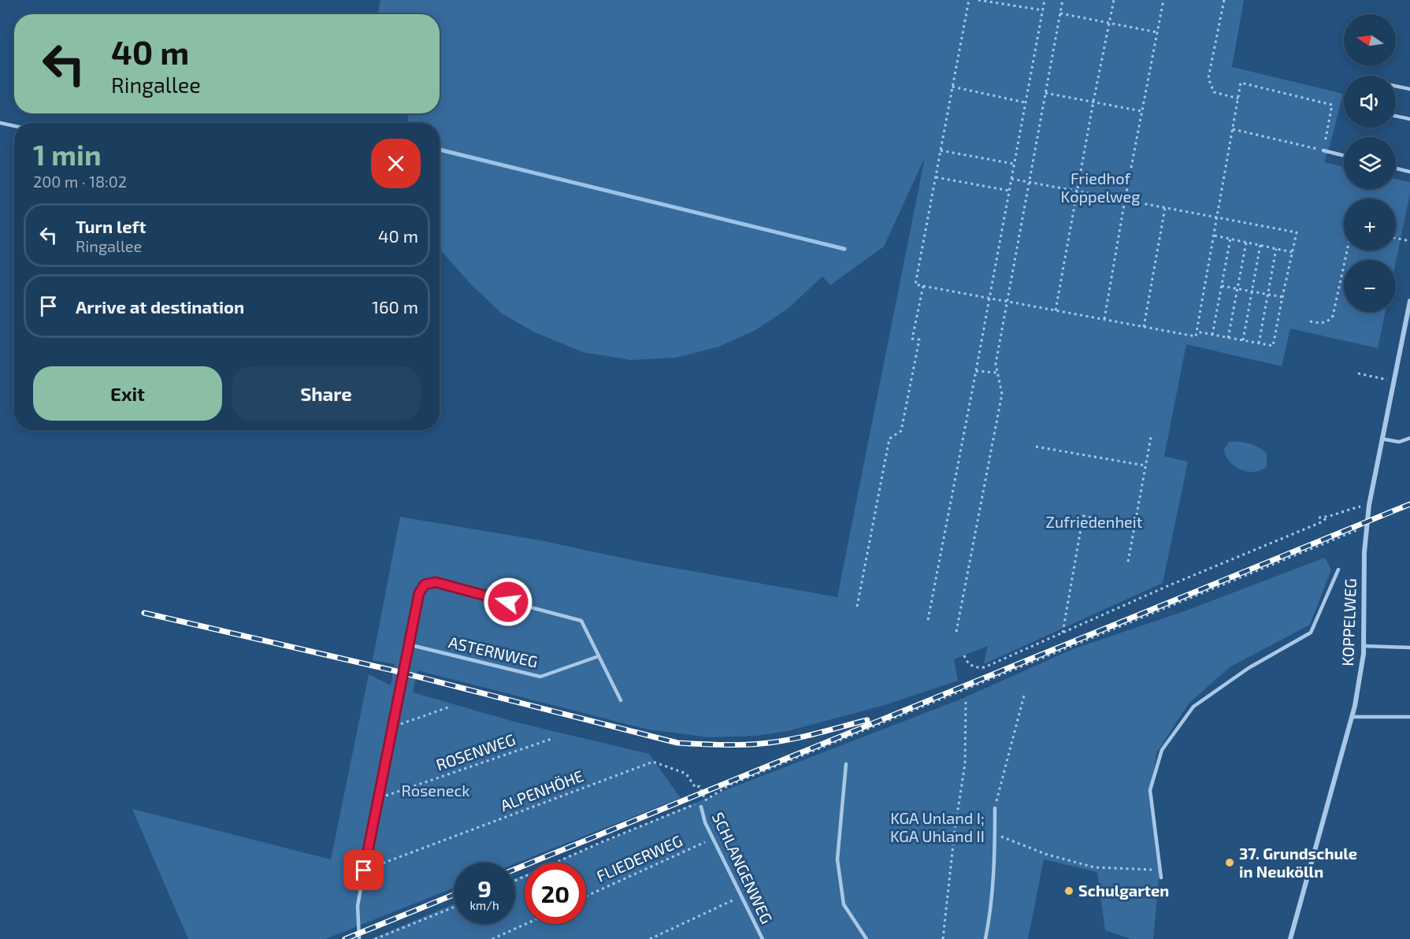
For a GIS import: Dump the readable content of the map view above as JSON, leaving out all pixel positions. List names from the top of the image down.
{
  "streets": {
    "street": ["KOPPELWEG"],
    "lane": ["ASTERNWEG", "SCHLANGENWEG"],
    "path": ["ROSENWEG", "ALPENHÖHE", "FLIEDERWEG"]
  },
  "crossings": [
    ["ALPENHÖHE", "SCHLANGENWEG"],
    ["FLIEDERWEG", "SCHLANGENWEG"]
  ],
  "parks": [
    "Friedhof Koppelweg",
    "Zufriedenheit",
    "Roseneck",
    "KGA Unland I; KGA Uhland II"
  ],
  "places": ["37. Grundschule in Neukölln", "Schulgarten"],
  "north": "left",
  "page": {
    "map_buttons": ["+", "−"],
    "turn": ["40 m", "Ringallee"],
    "heading": ["1 min", "200 m · 18:02"],
    "list": [
      {
        "name": "Turn left",
        "note": "Ringallee",
        "value": "40 m"
      },
      {
        "name": "Arrive at destination",
        "value": "160 m"
      }
    ],
    "buttons": ["Exit", "Share"],
    "speed": "9 km/h",
    "limit": "20"
  }
}
